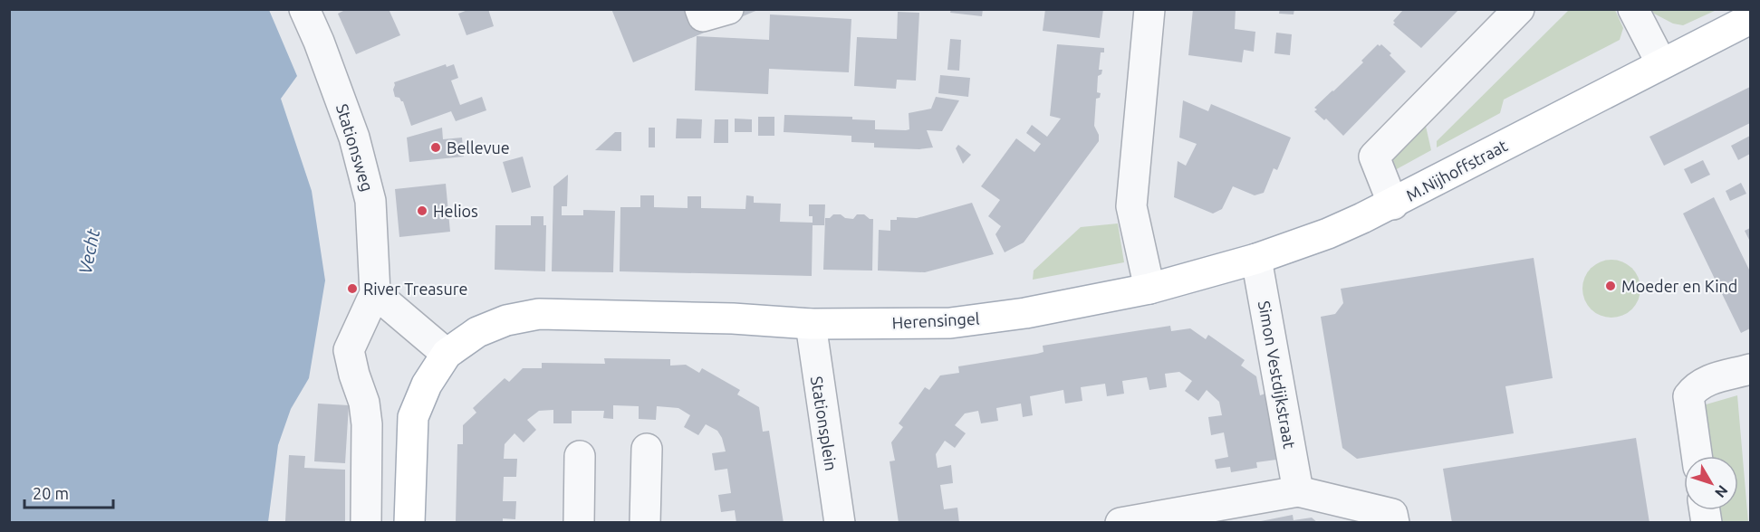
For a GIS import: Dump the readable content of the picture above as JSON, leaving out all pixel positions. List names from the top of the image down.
{
  "streets": {
    "main road": ["M.Nijhoffstraat", "Herensingel"],
    "street": ["Stationsweg", "Simon Vestdijkstraat", "Stationsplein"]
  },
  "crossings": [
    ["M.Nijhoffstraat", "Herensingel"],
    ["M.Nijhoffstraat", "Simon Vestdijkstraat"],
    ["Herensingel", "Stationsplein"]
  ],
  "water": ["Vecht"],
  "places": [
    "Bellevue",
    "Helios",
    "Moeder en Kind",
    "River Treasure"
  ],
  "scale_bar": "20 m",
  "north": "bottom right"
}
